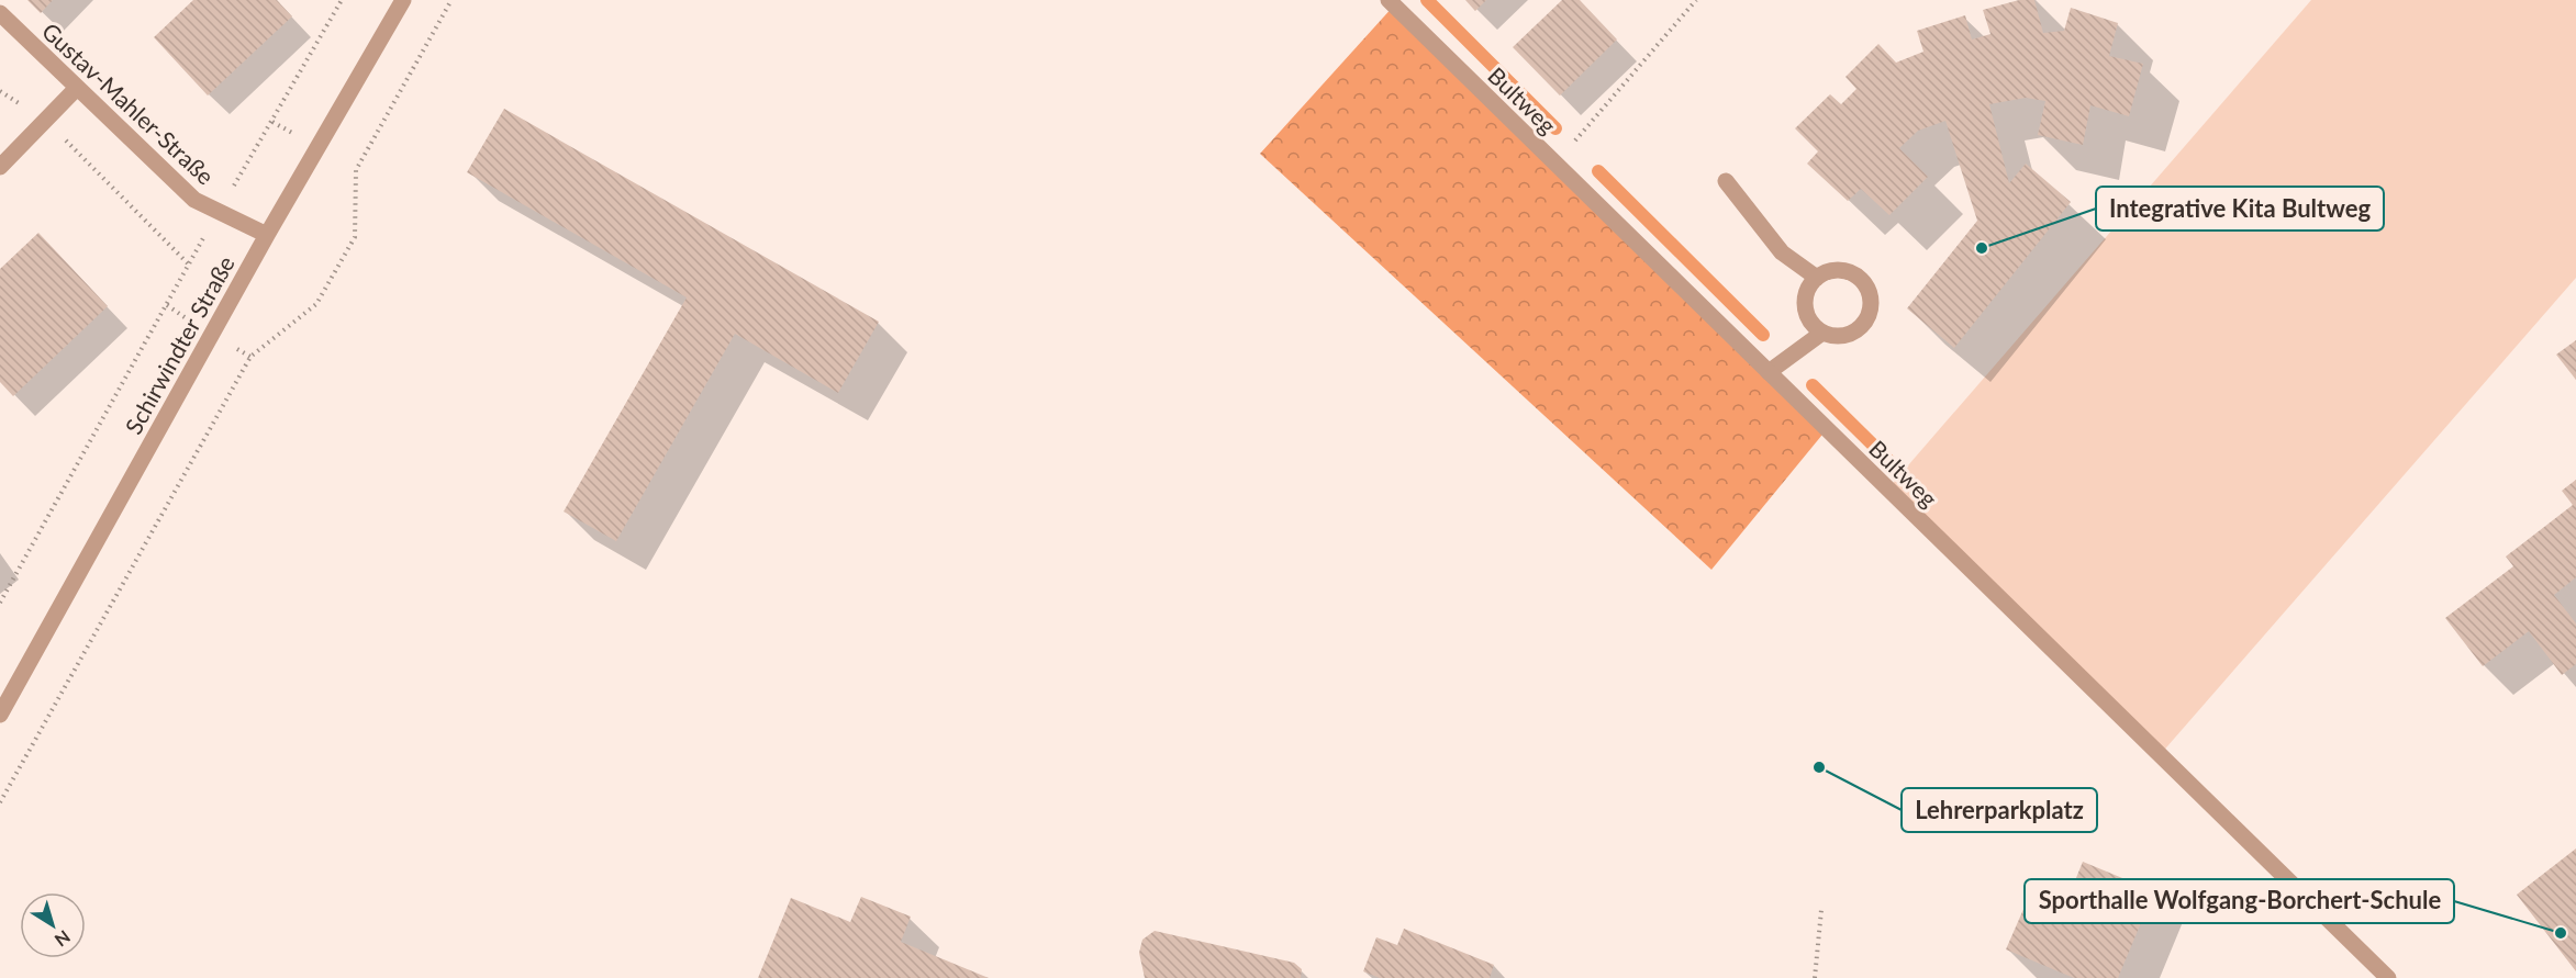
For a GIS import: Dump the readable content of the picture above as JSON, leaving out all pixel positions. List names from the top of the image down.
{
  "streets": {
    "street": ["Bultweg", "Gustav-Mahler-Straße", "Schirwindter Straße"]
  },
  "crossings": [
    ["Gustav-Mahler-Straße", "Schirwindter Straße"]
  ],
  "places": ["Integrative Kita Bultweg", "Lehrerparkplatz", "Sporthalle Wolfgang-Borchert-Schule"],
  "north": "bottom right"
}
